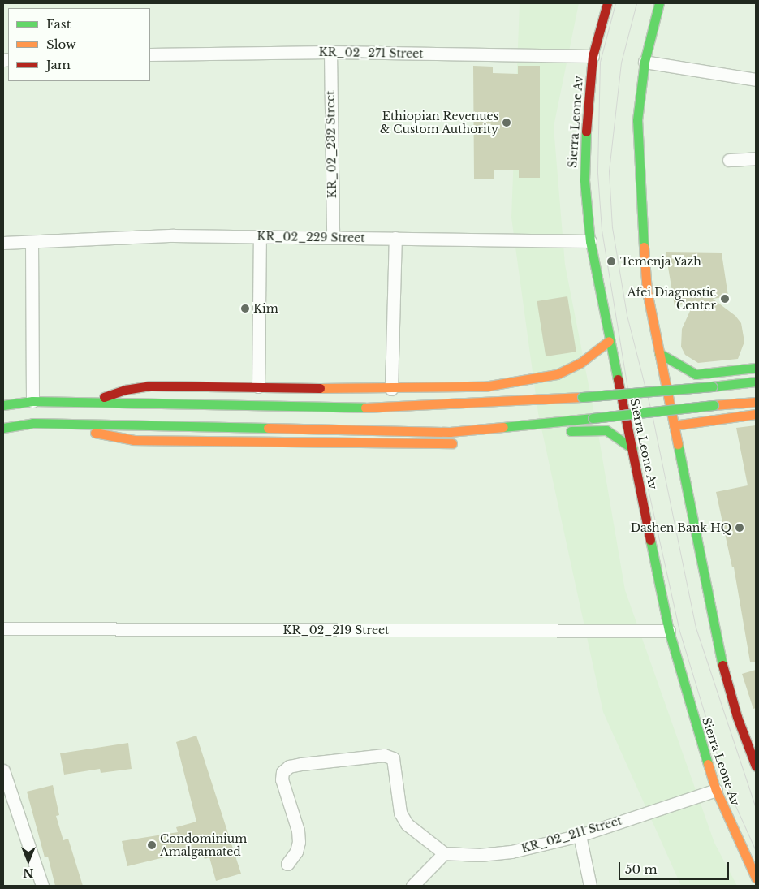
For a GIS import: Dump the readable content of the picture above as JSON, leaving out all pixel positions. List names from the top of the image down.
{
  "streets": {
    "main road": ["Sierra Leone Av"],
    "street": [
      "KR_02_271 Street",
      "KR_02_232 Street",
      "KR_02_229 Street",
      "KR_02_219 Street",
      "KR_02_211 Street"
    ]
  },
  "crossings": [
    ["KR_02_271 Street", "Sierra Leone Av"],
    ["KR_02_271 Street", "KR_02_232 Street"],
    ["Sierra Leone Av", "KR_02_229 Street"],
    ["Sierra Leone Av", "KR_02_219 Street"],
    ["Sierra Leone Av", "KR_02_211 Street"],
    ["KR_02_232 Street", "KR_02_229 Street"]
  ],
  "places": [
    "Ethiopian Revenues & Custom Authority",
    "Temenja Yazh",
    "Afei Diagnostic Center",
    "Kim",
    "Dashen Bank HQ",
    "Condominium Amalgamated"
  ],
  "legend": ["Fast", "Slow", "Jam"],
  "scale_bar": "50 m",
  "north": "bottom"
}
